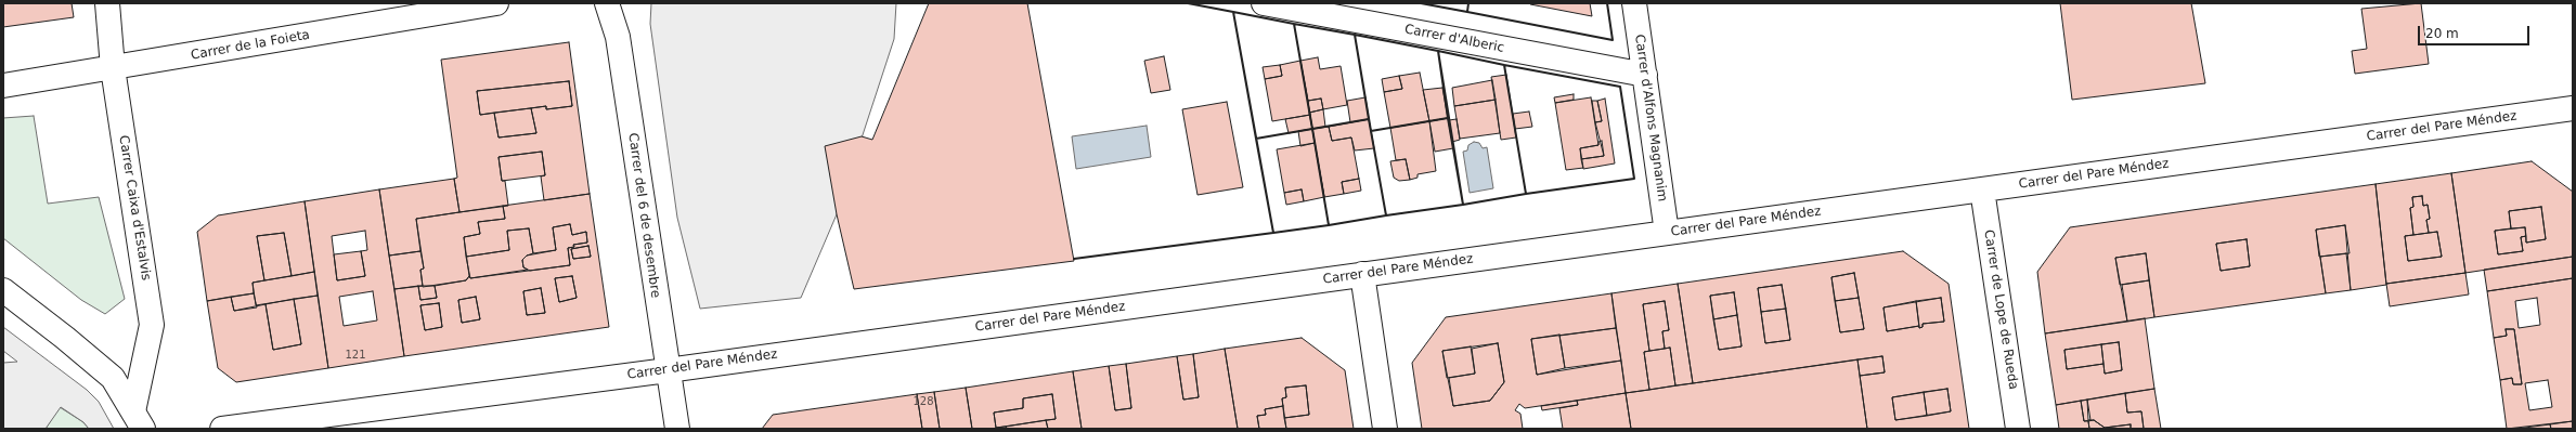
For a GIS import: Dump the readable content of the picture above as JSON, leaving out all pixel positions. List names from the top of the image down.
{
  "streets": {
    "street": [
      "Carrer d'Alberic",
      "Carrer de la Foieta",
      "Carrer d'Alfons Magnanim",
      "Carrer del Pare Méndez",
      "Carrer Caixa d'Estalvis",
      "Carrer del 6 de desembre",
      "Carrer de Lope de Rueda"
    ]
  },
  "crossings": [
    ["Carrer d'Alberic", "Carrer d'Alfons Magnanim"],
    ["Carrer de la Foieta", "Carrer Caixa d'Estalvis"],
    ["Carrer d'Alfons Magnanim", "Carrer del Pare Méndez"],
    ["Carrer del Pare Méndez", "Carrer del 6 de desembre"],
    ["Carrer del Pare Méndez", "Carrer de Lope de Rueda"]
  ],
  "house_numbers": ["121", "128"],
  "scale_bar": "20 m"
}
